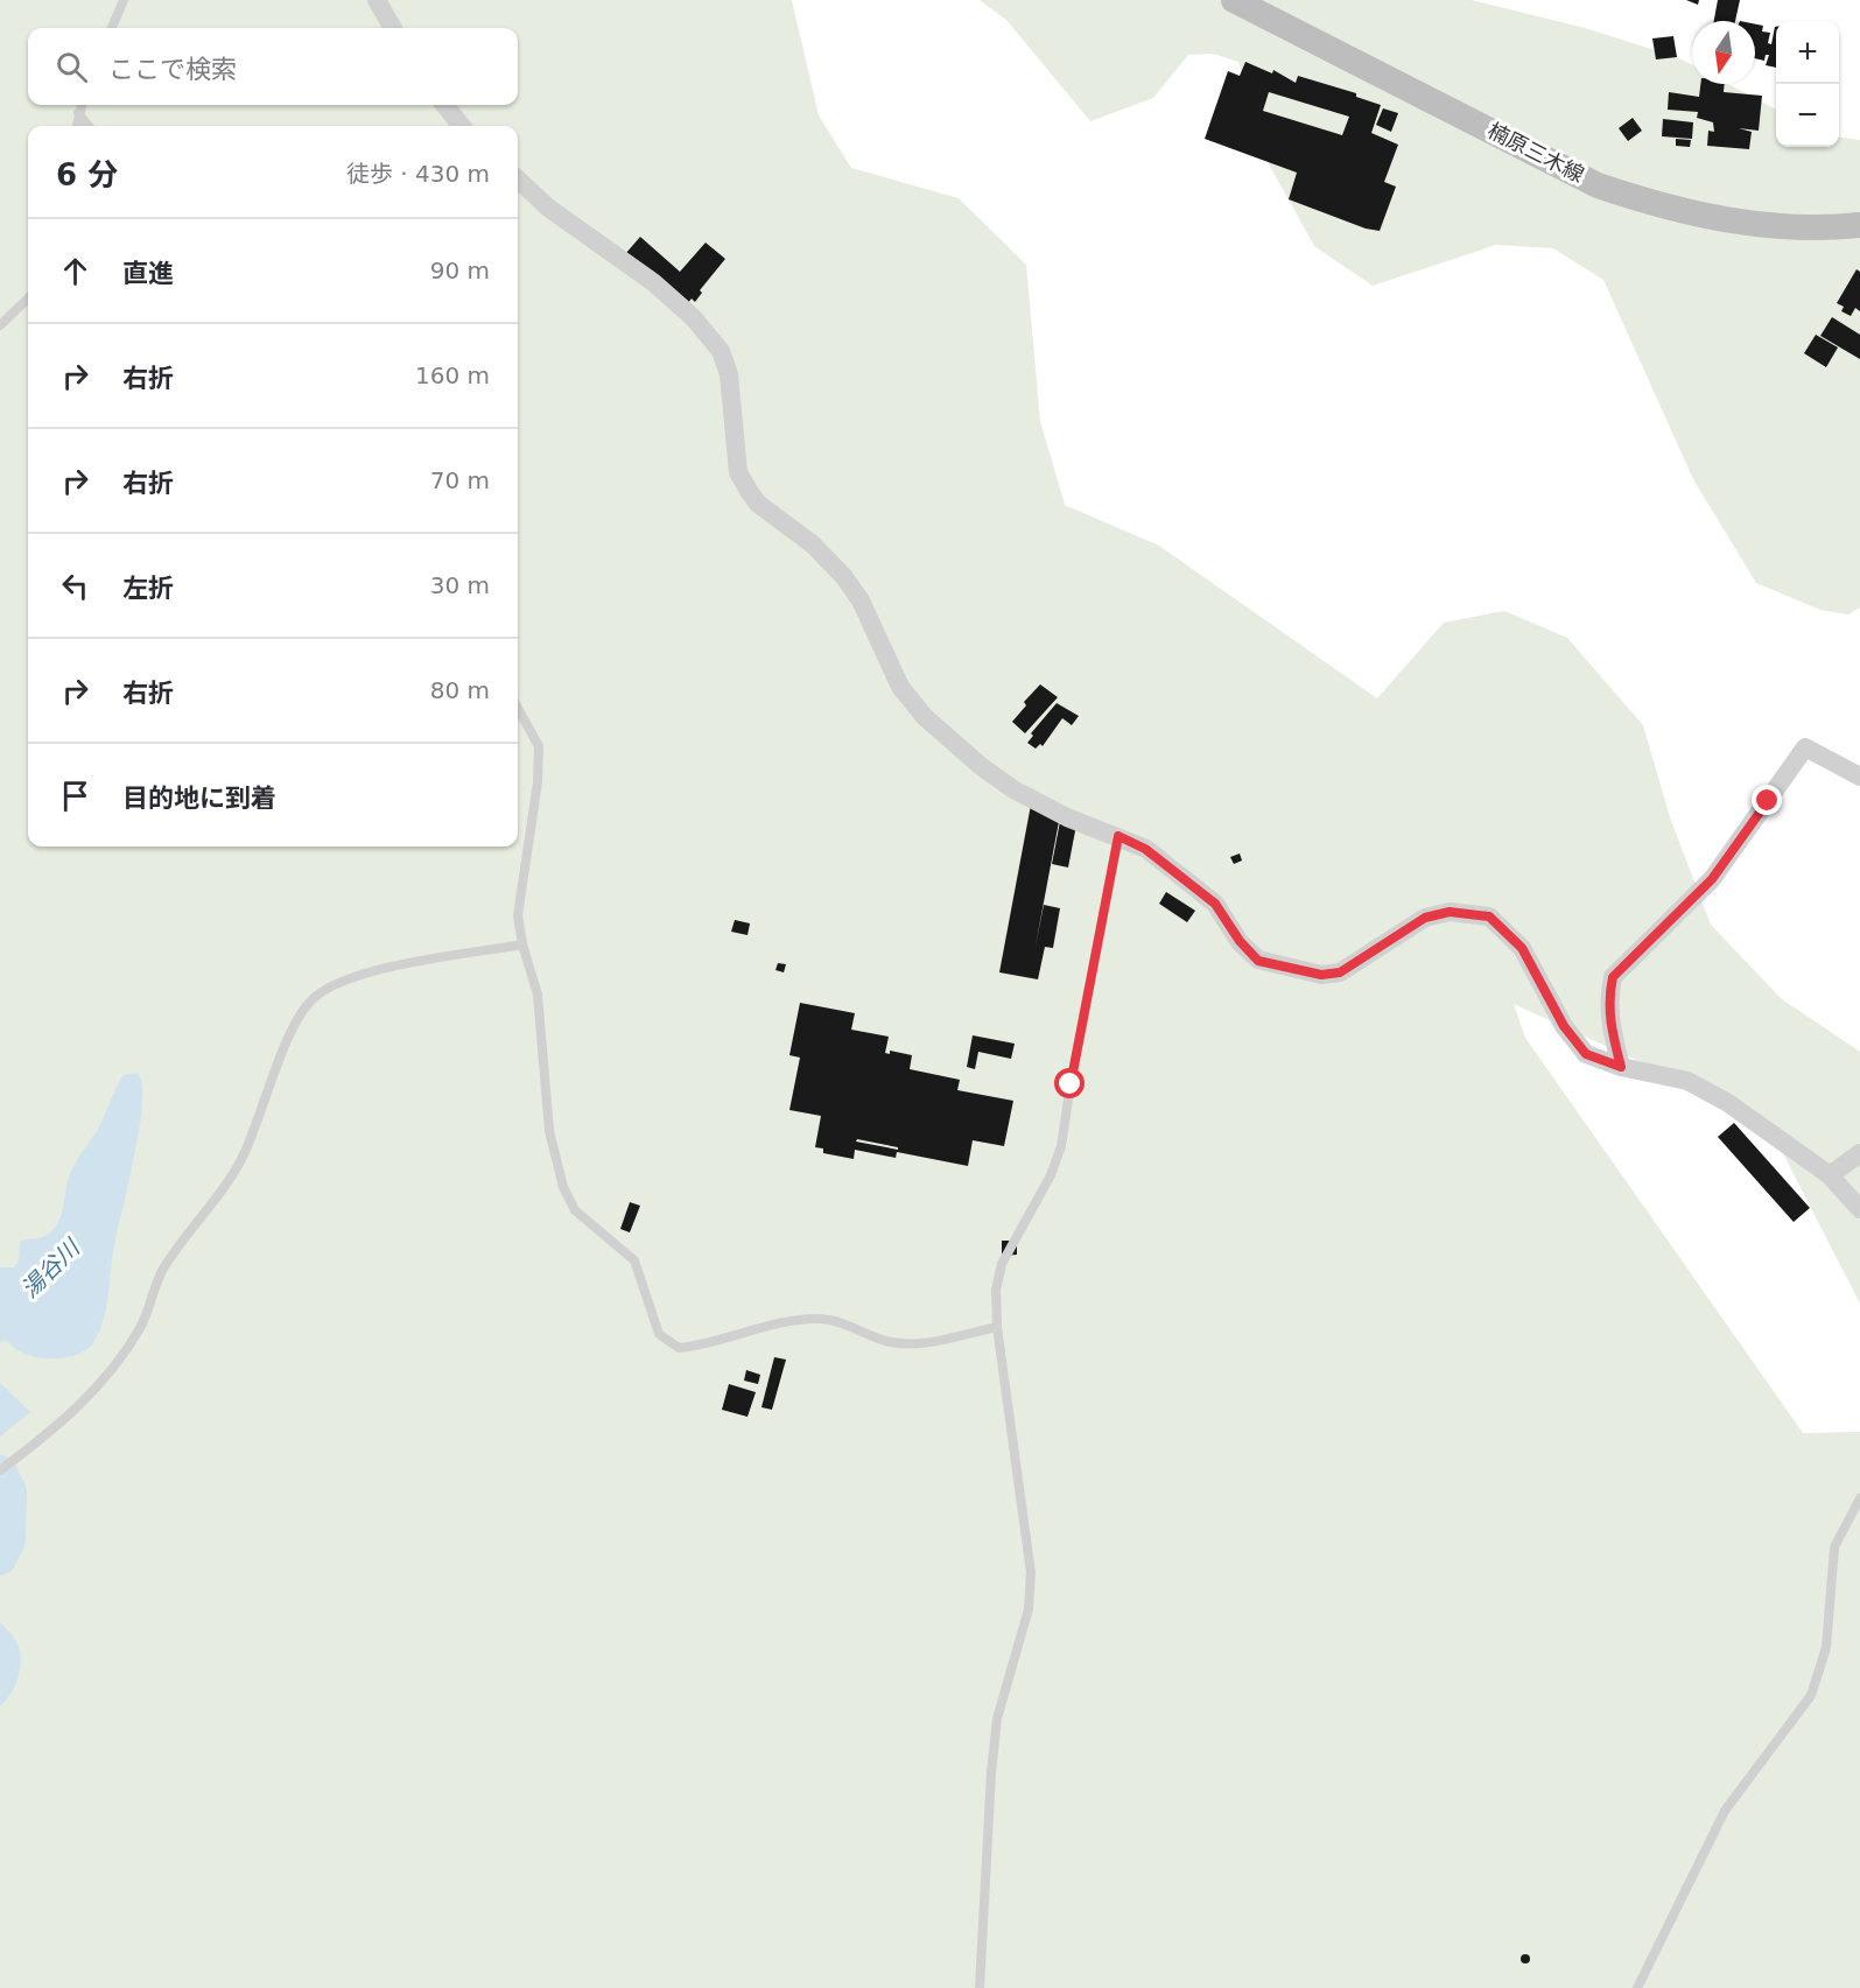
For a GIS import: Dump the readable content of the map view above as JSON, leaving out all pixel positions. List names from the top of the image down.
{
  "streets": {
    "main road": ["楠原三木線"]
  },
  "water": ["湯谷川"],
  "north": "bottom",
  "page": {
    "map_buttons": ["+", "−"],
    "search": "ここで検索",
    "heading": ["6 分", "徒歩 · 430 m"],
    "list": [
      ["直進", "90 m"],
      ["右折", "160 m"],
      ["右折", "70 m"],
      ["左折", "30 m"],
      ["右折", "80 m"],
      "目的地に到着"
    ]
  }
}
